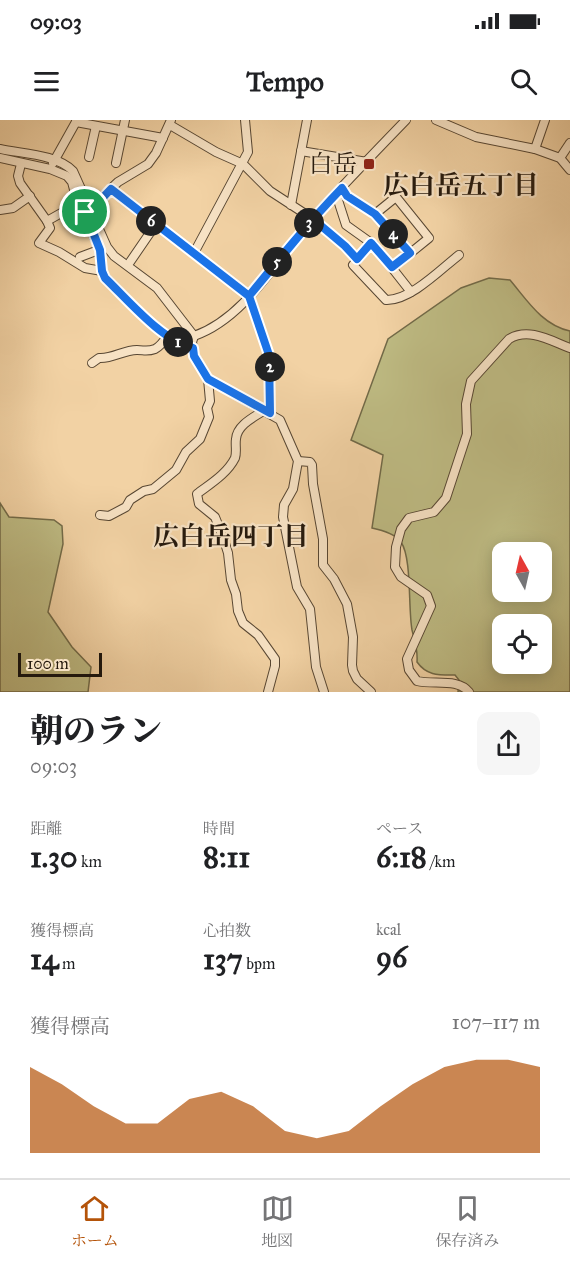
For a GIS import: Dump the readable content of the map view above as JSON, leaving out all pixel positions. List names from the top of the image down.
{
  "districts": ["広白岳五丁目", "広白岳四丁目"],
  "places": {
    "transit": ["白岳"]
  },
  "scale_bar": "100 m",
  "north": "top",
  "page": {
    "status": "09:03",
    "header": "Tempo",
    "pins": [
      "6",
      "3",
      "4",
      "5",
      "1",
      "2"
    ],
    "scale": "100 m",
    "heading": ["朝のラン", "09:03"],
    "stats": [
      ["距離", "1.30 km"],
      ["時間", "8:11"],
      ["ペース", "6:18 /km"],
      ["獲得標高", "14 m"],
      ["心拍数", "137 bpm"],
      ["kcal", "96"]
    ],
    "chart": ["獲得標高", "107–117 m"],
    "tabs": ["ホーム", "地図", "保存済み"]
  }
}
